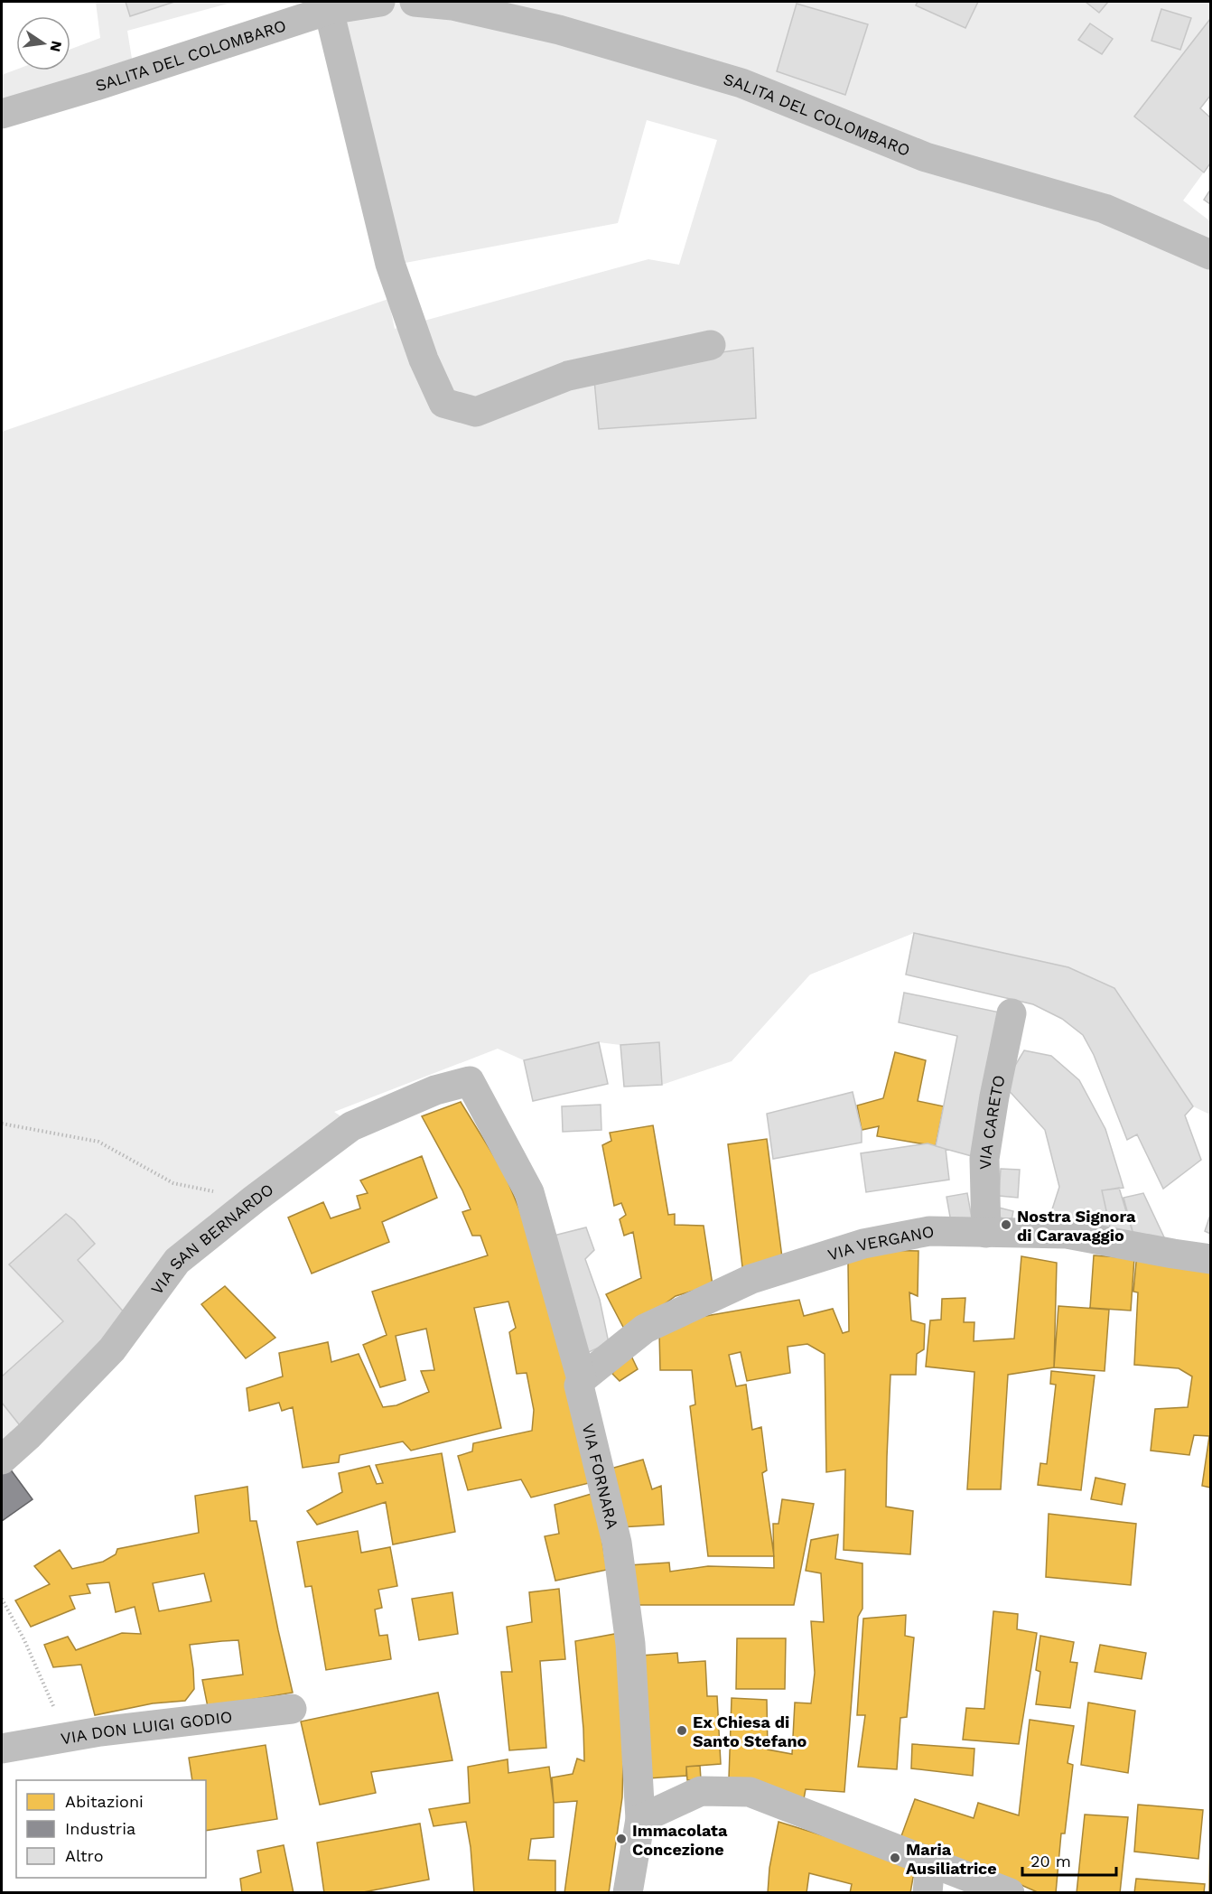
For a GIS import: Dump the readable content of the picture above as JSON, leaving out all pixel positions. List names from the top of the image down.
{
  "streets": {
    "street": [
      "SALITA DEL COLOMBARO",
      "VIA CARETO",
      "VIA SAN BERNARDO",
      "VIA VERGANO",
      "VIA FORNARA",
      "VIA DON LUIGI GODIO"
    ]
  },
  "crossings": [
    ["VIA CARETO", "VIA VERGANO"],
    ["VIA SAN BERNARDO", "VIA FORNARA"],
    ["VIA VERGANO", "VIA FORNARA"]
  ],
  "places": [
    "Nostra Signora di Caravaggio",
    "Ex Chiesa di Santo Stefano",
    "Immacolata Concezione",
    "Maria Ausiliatrice"
  ],
  "legend": ["Abitazioni", "Industria", "Altro"],
  "scale_bar": "20 m",
  "north": "right"
}
